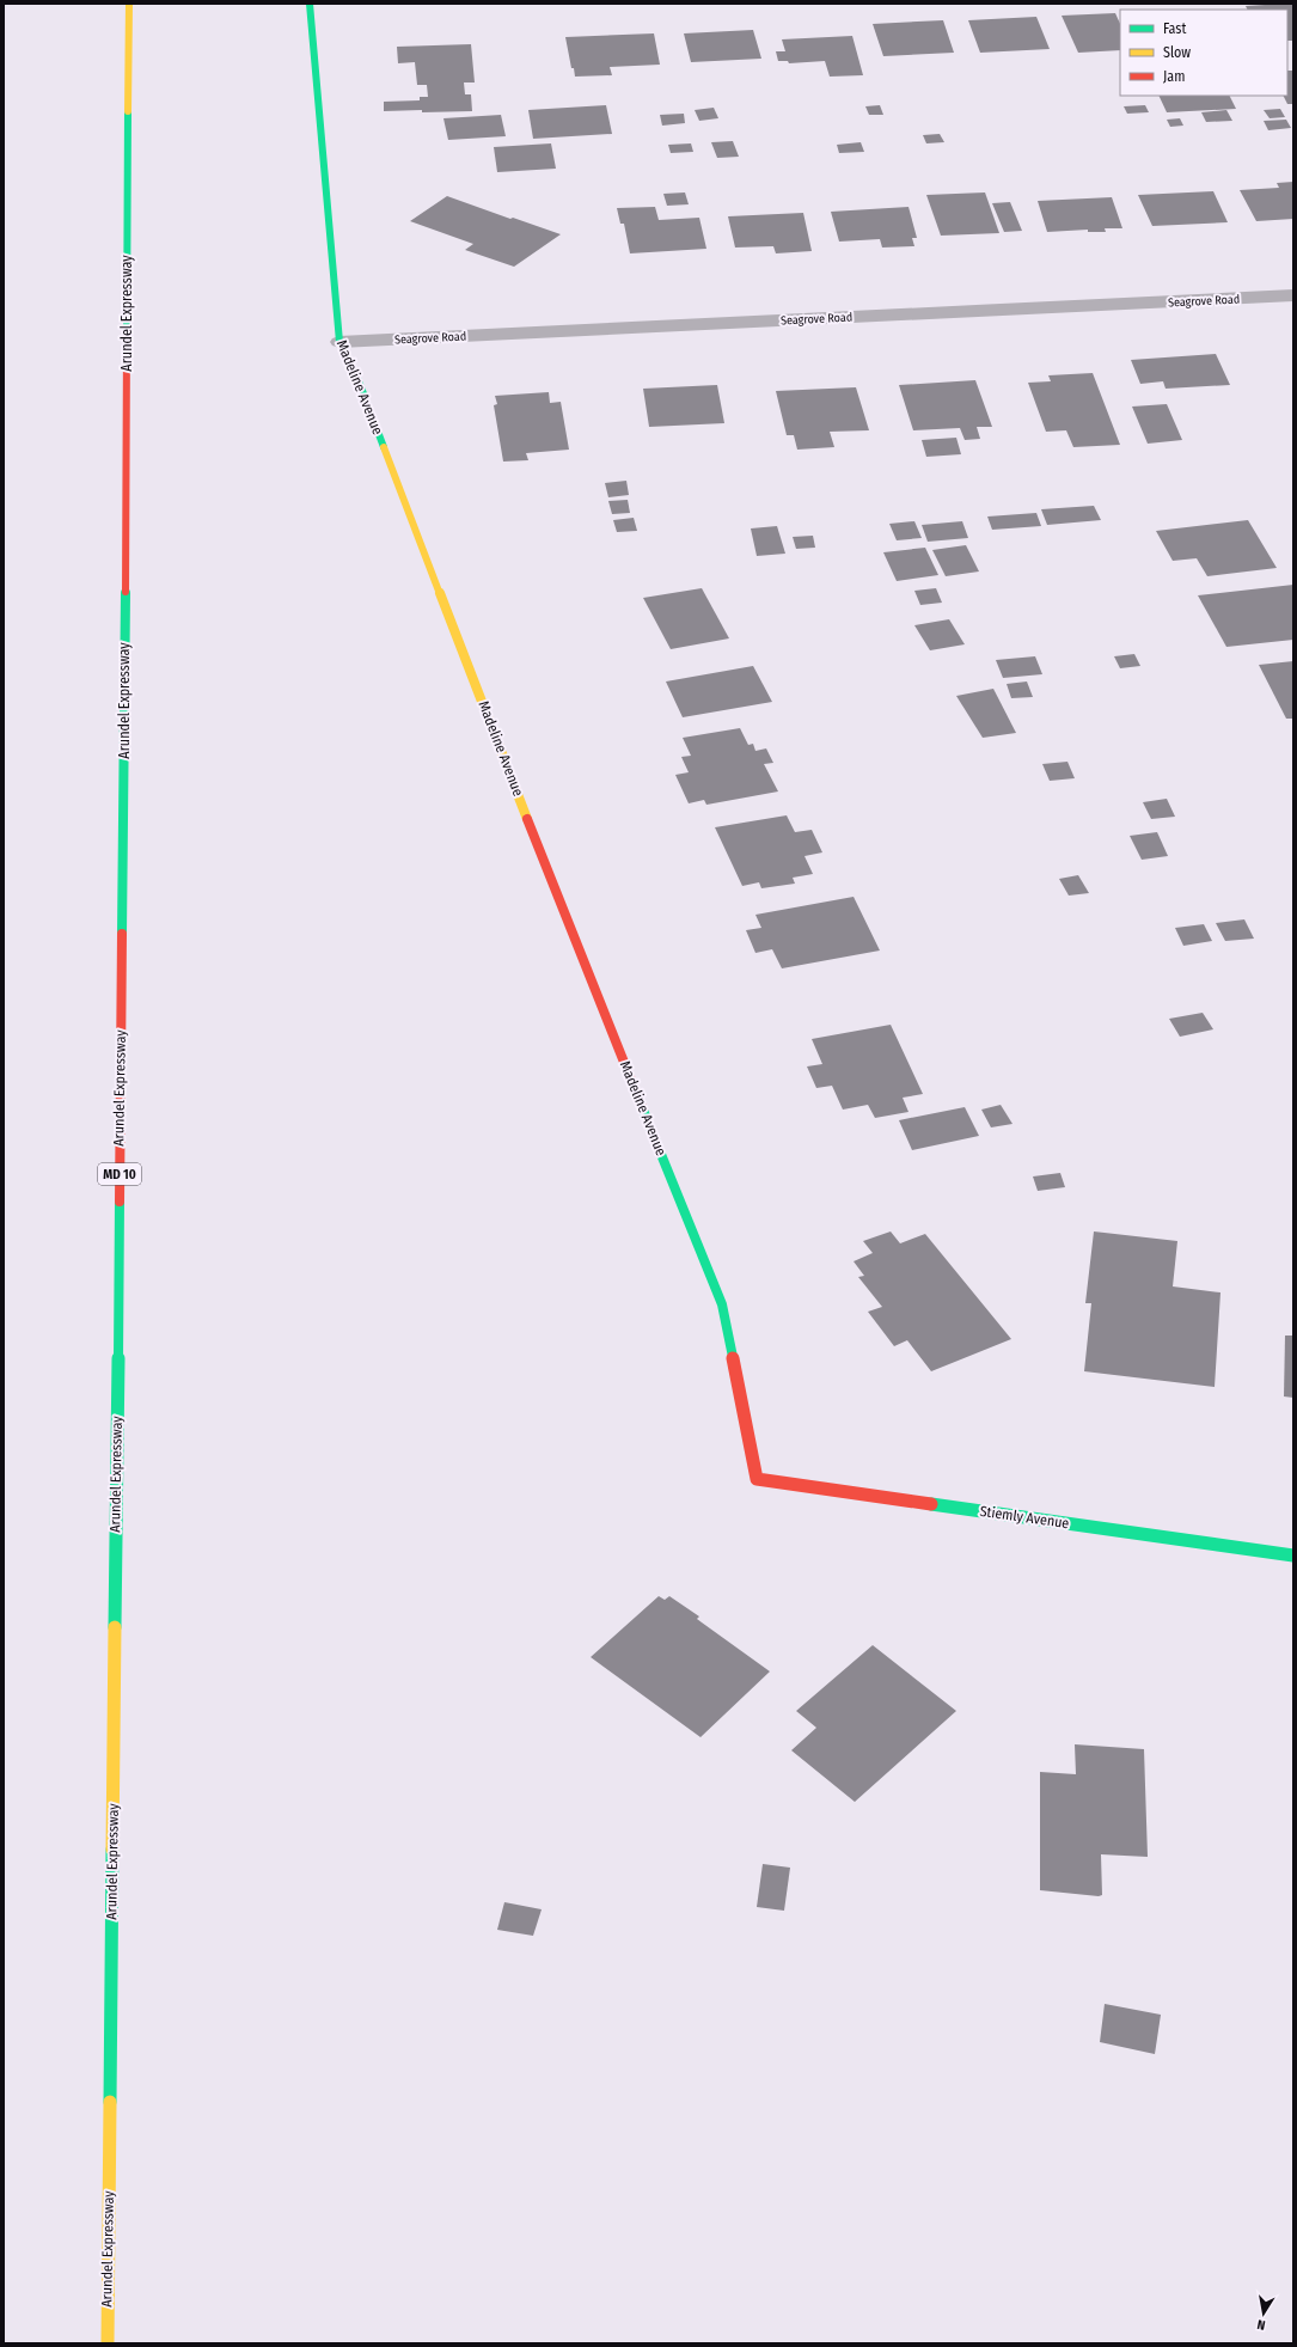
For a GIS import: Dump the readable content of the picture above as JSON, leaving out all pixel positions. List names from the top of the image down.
{
  "streets": {
    "main road": [
      "Arundel Expressway",
      "Madeline Avenue",
      "MD 10",
      "Stiemly Avenue"
    ],
    "street": ["Seagrove Road"]
  },
  "crossings": [
    ["Seagrove Road", "Madeline Avenue"],
    ["Madeline Avenue", "Stiemly Avenue"]
  ],
  "legend": ["Fast", "Slow", "Jam"],
  "north": "bottom"
}
